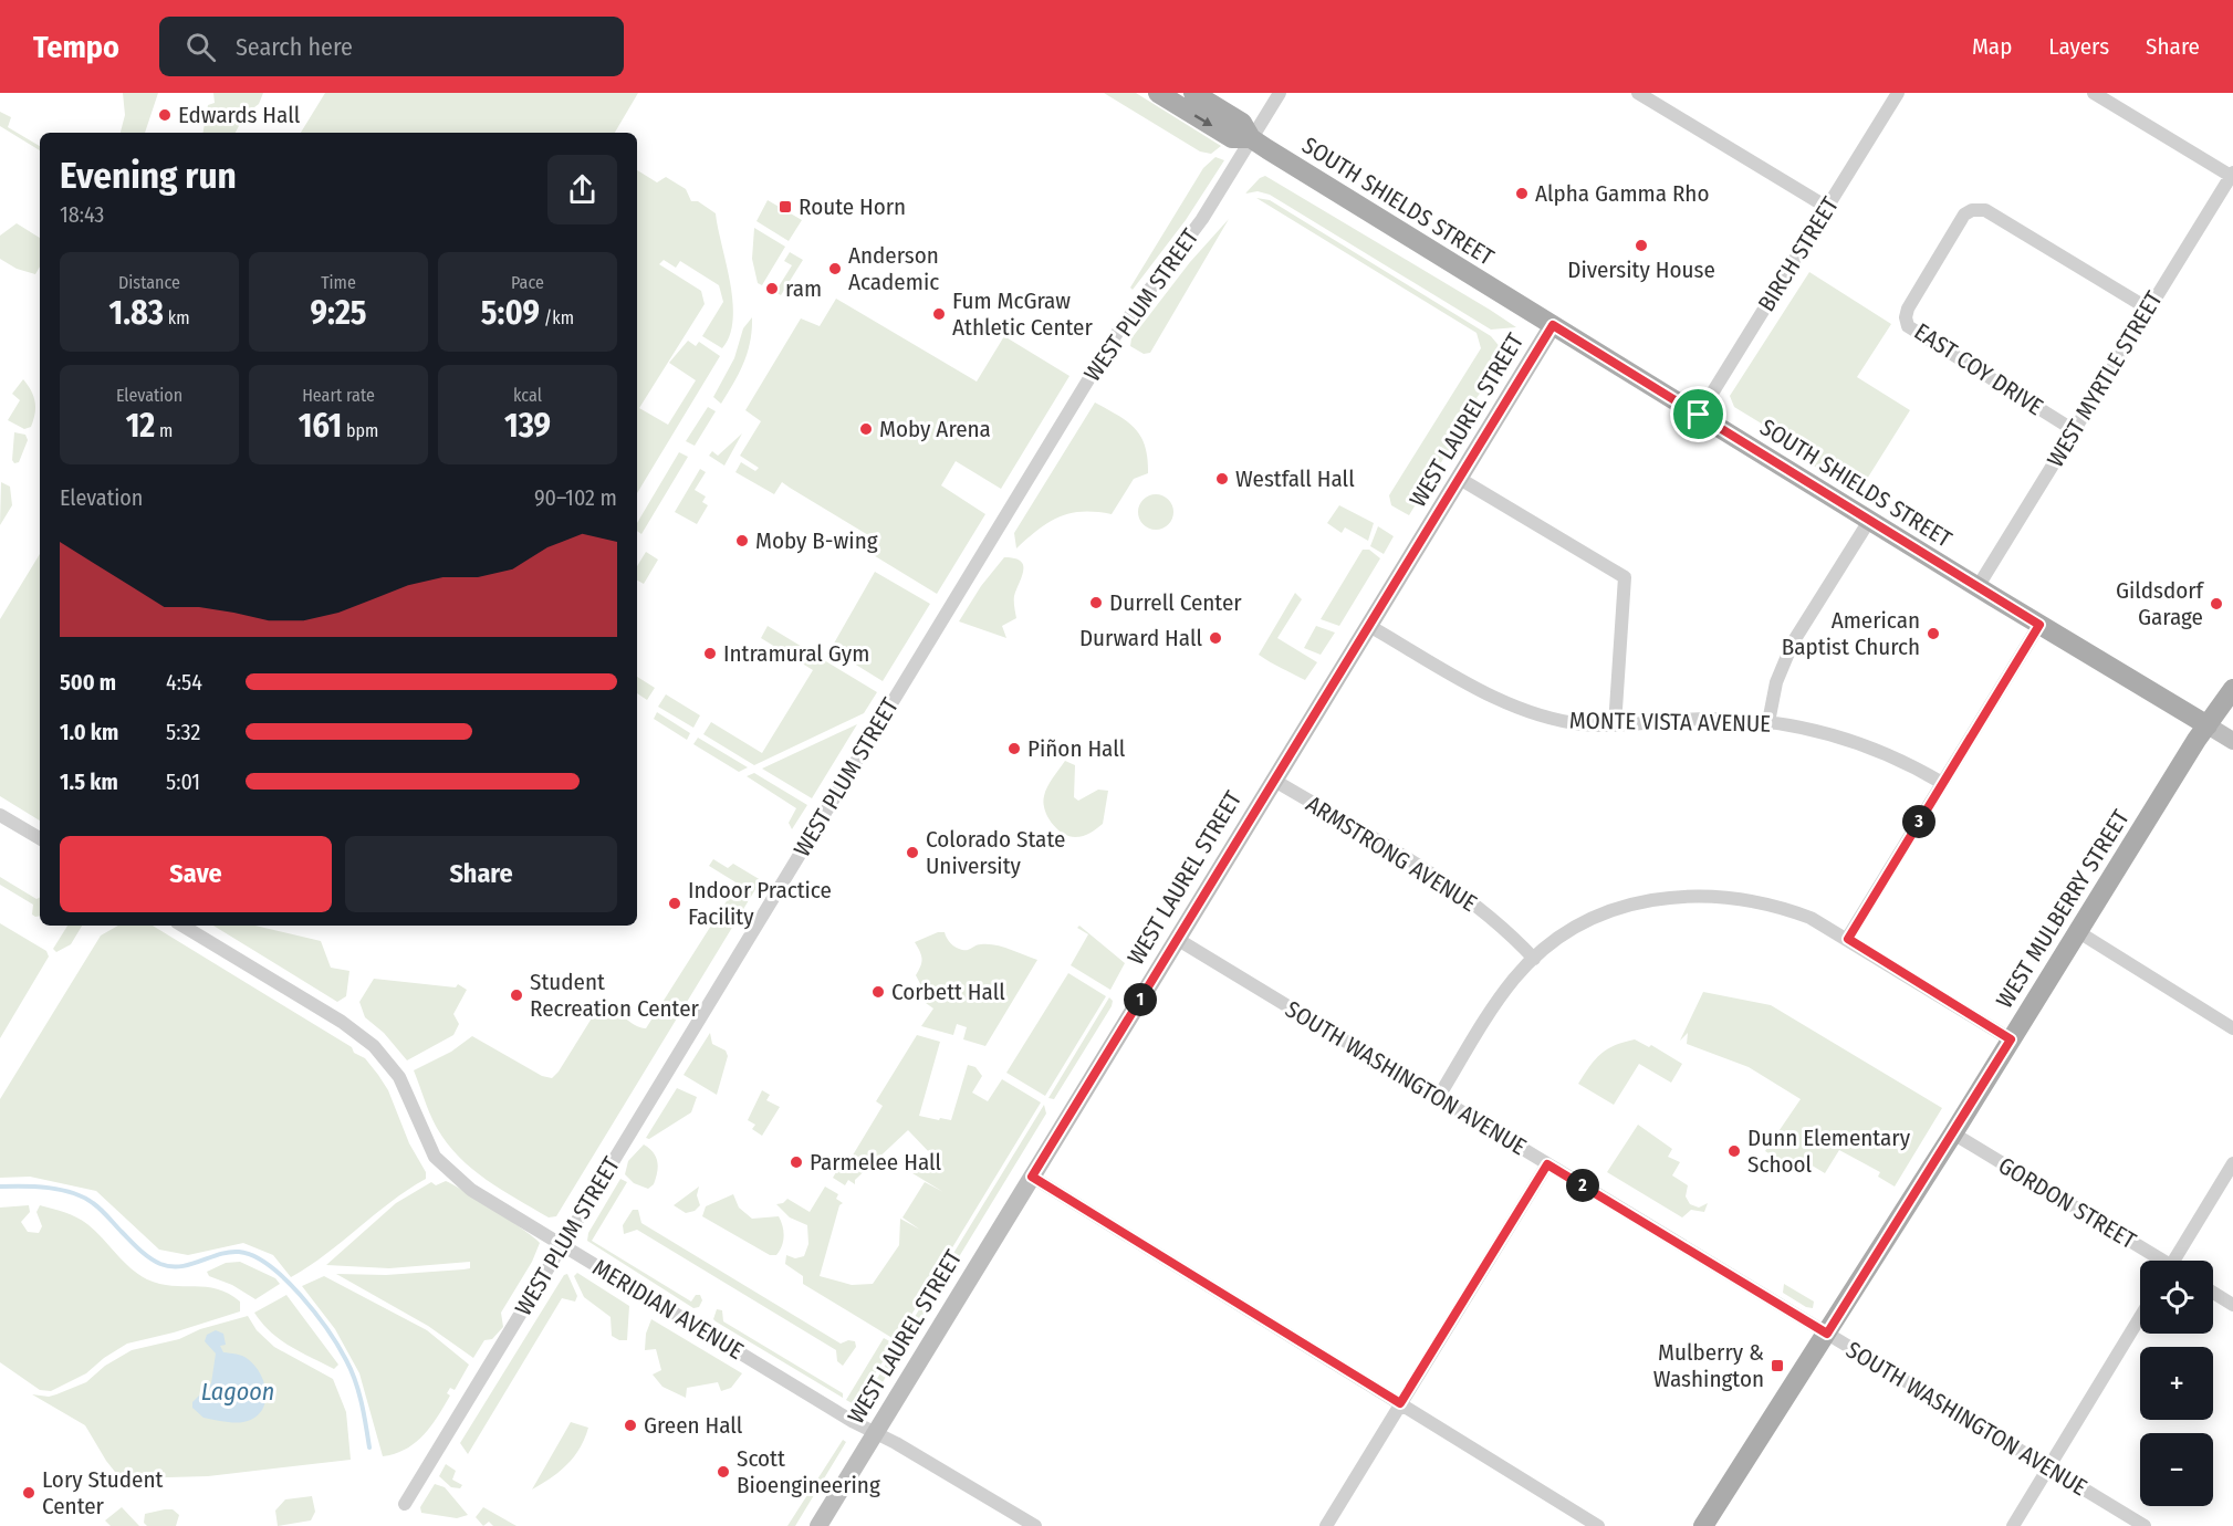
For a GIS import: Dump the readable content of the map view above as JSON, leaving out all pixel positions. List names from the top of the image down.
{
  "streets": {
    "main road": ["SOUTH SHIELDS STREET", "WEST LAUREL STREET", "WEST MULBERRY STREET"],
    "street": [
      "BIRCH STREET",
      "WEST PLUM STREET",
      "EAST COY DRIVE",
      "WEST MYRTLE STREET",
      "MONTE VISTA AVENUE",
      "ARMSTRONG AVENUE",
      "SOUTH WASHINGTON AVENUE",
      "GORDON STREET",
      "MERIDIAN AVENUE"
    ]
  },
  "crossings": [
    ["SOUTH SHIELDS STREET", "BIRCH STREET"],
    ["SOUTH SHIELDS STREET", "WEST PLUM STREET"],
    ["SOUTH SHIELDS STREET", "WEST MYRTLE STREET"],
    ["SOUTH SHIELDS STREET", "WEST LAUREL STREET"],
    ["SOUTH SHIELDS STREET", "WEST MULBERRY STREET"],
    ["WEST PLUM STREET", "MERIDIAN AVENUE"],
    ["EAST COY DRIVE", "WEST MYRTLE STREET"],
    ["WEST LAUREL STREET", "MONTE VISTA AVENUE"],
    ["WEST LAUREL STREET", "ARMSTRONG AVENUE"],
    ["WEST LAUREL STREET", "SOUTH WASHINGTON AVENUE"],
    ["WEST LAUREL STREET", "MERIDIAN AVENUE"],
    ["WEST MULBERRY STREET", "SOUTH WASHINGTON AVENUE"],
    ["WEST MULBERRY STREET", "GORDON STREET"]
  ],
  "water": ["Lagoon"],
  "places": {
    "other": [
      "Edwards Hall",
      "Alpha Gamma Rho",
      "Diversity House",
      "Anderson Academic",
      "ram",
      "Fum McGraw Athletic Center",
      "Moby Arena",
      "Westfall Hall",
      "Moby B-wing",
      "Durrell Center",
      "Gildsdorf Garage",
      "American Baptist Church",
      "Durward Hall",
      "Intramural Gym",
      "Piñon Hall",
      "Colorado State University",
      "Indoor Practice Facility",
      "Corbett Hall",
      "Student Recreation Center",
      "Dunn Elementary School",
      "Parmelee Hall",
      "Green Hall",
      "Scott Bioengineering",
      "Lory Student Center"
    ],
    "transit": ["Route Horn", "Mulberry & Washington"]
  },
  "page": {
    "header": "Tempo",
    "search": "Search here",
    "nav": ["Map", "Layers", "Share"],
    "heading": ["Evening run", "18:43"],
    "stats": [
      ["Distance", "1.83 km"],
      ["Time", "9:25"],
      ["Pace", "5:09 /km"],
      ["Elevation", "12 m"],
      ["Heart rate", "161 bpm"],
      ["kcal", "139"]
    ],
    "chart": ["Elevation", "90–102 m"],
    "list": [
      {
        "name": "500 m",
        "note": "4:54"
      },
      {
        "name": "1.0 km",
        "note": "5:32"
      },
      {
        "name": "1.5 km",
        "note": "5:01"
      }
    ],
    "pins": ["3", "1", "2"],
    "buttons": ["Save", "Share"],
    "map_buttons": ["+", "−"]
  }
}
